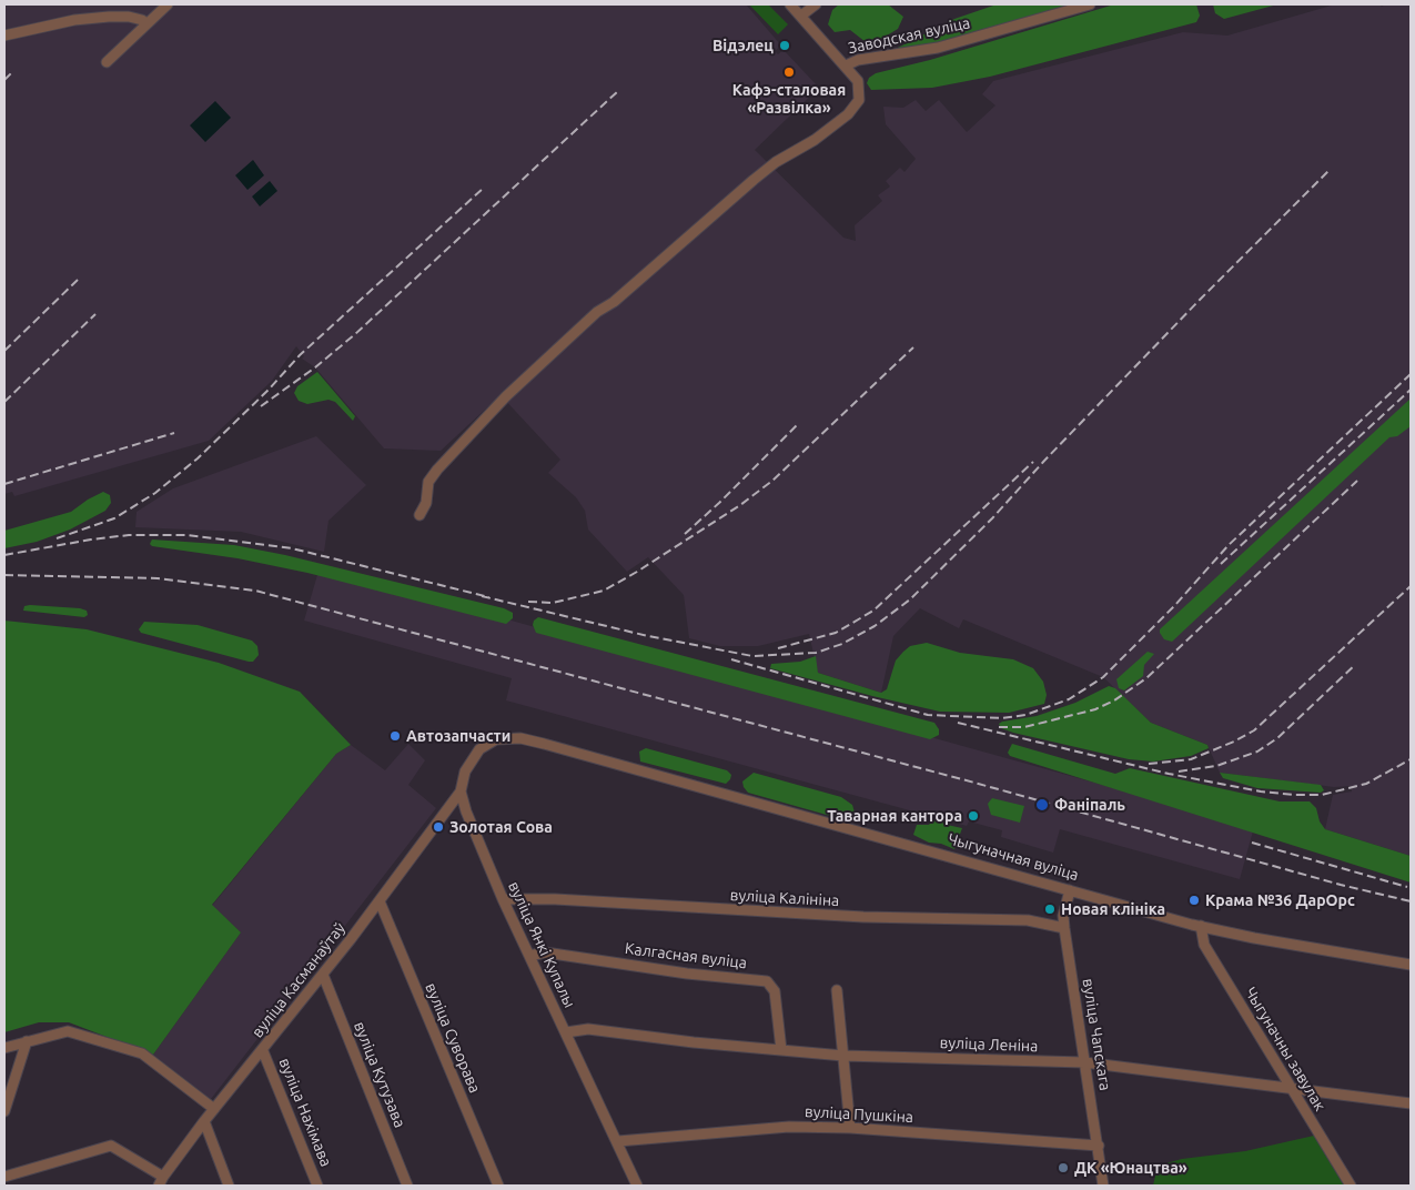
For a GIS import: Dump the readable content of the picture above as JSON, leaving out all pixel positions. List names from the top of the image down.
{
  "streets": {
    "street": [
      "Заводская вуліца",
      "Чыгуначная вуліца",
      "вуліца Калініна",
      "вуліца Янкі Купалы",
      "Калгасная вуліца",
      "вуліца Касманаўтаў",
      "вуліца Чапскага",
      "вуліца Суворава",
      "вуліца Леніна",
      "Чыгуначны завулак",
      "вуліца Кутузава",
      "вуліца Нахімава",
      "вуліца Пушкіна"
    ]
  },
  "crossings": [
    ["Чыгуначная вуліца", "вуліца Янкі Купалы"],
    ["Чыгуначная вуліца", "вуліца Касманаўтаў"],
    ["Чыгуначная вуліца", "вуліца Чапскага"],
    ["Чыгуначная вуліца", "Чыгуначны завулак"],
    ["вуліца Калініна", "вуліца Янкі Купалы"],
    ["вуліца Калініна", "вуліца Чапскага"],
    ["вуліца Янкі Купалы", "Калгасная вуліца"],
    ["вуліца Янкі Купалы", "вуліца Касманаўтаў"],
    ["вуліца Янкі Купалы", "вуліца Леніна"],
    ["вуліца Янкі Купалы", "вуліца Пушкіна"],
    ["Калгасная вуліца", "вуліца Леніна"],
    ["вуліца Касманаўтаў", "вуліца Суворава"],
    ["вуліца Касманаўтаў", "вуліца Кутузава"],
    ["вуліца Касманаўтаў", "вуліца Нахімава"],
    ["вуліца Чапскага", "вуліца Леніна"],
    ["вуліца Чапскага", "вуліца Пушкіна"],
    ["вуліца Леніна", "Чыгуначны завулак"]
  ],
  "places": [
    "Відэлец",
    "Кафэ-сталовая «Развілка»",
    "Автозапчасти",
    "Фаніпаль",
    "Таварная кантора",
    "Золотая Сова",
    "Крама №36 ДарОрс",
    "Новая клініка",
    "ДК «Юнацтва»"
  ]
}
